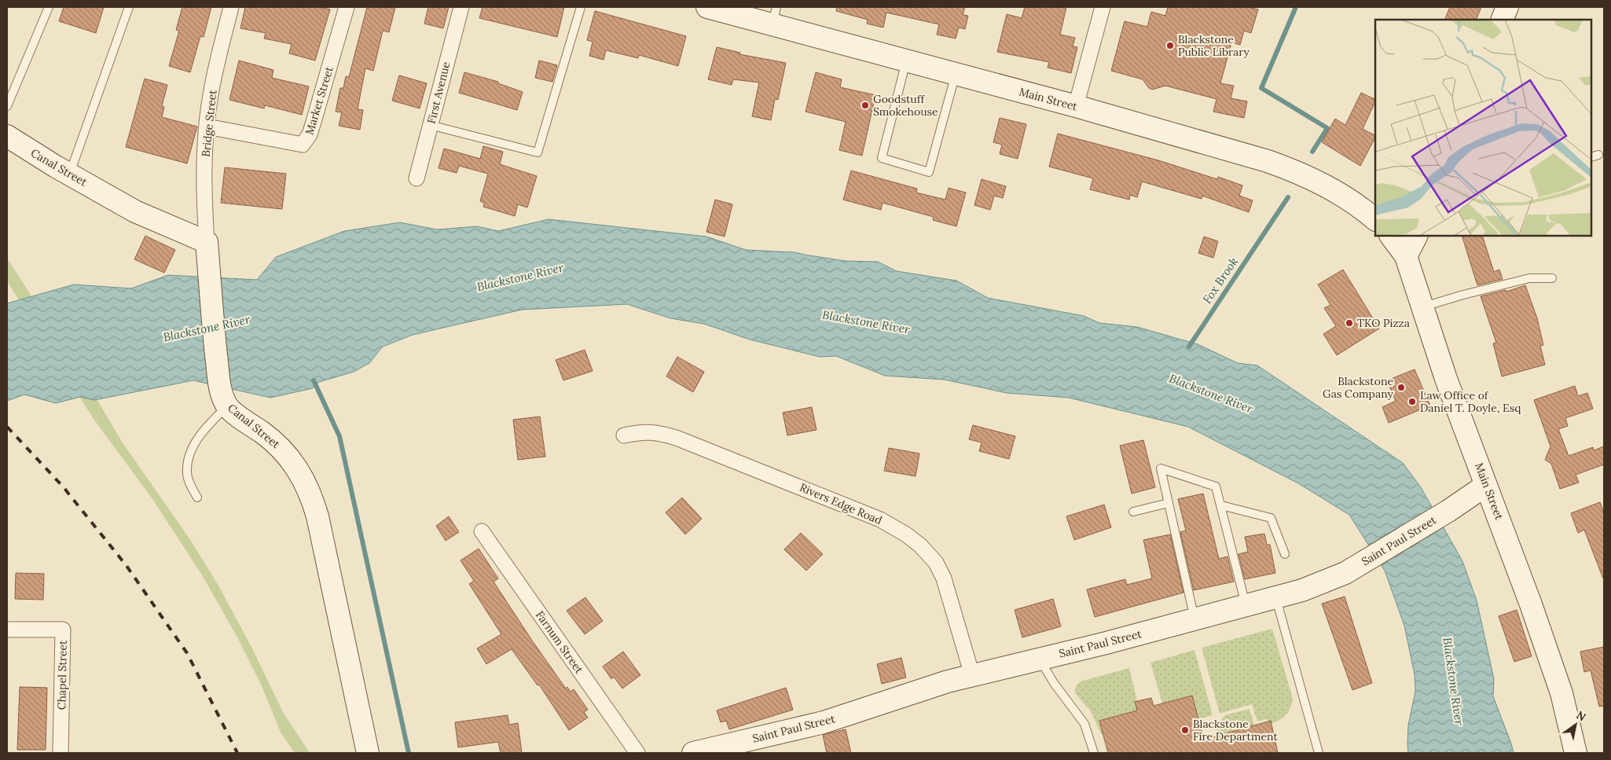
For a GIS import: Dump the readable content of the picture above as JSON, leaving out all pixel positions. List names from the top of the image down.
{
  "streets": {
    "main road": ["Main Street", "Canal Street", "Saint Paul Street"],
    "street": [
      "First Avenue",
      "Market Street",
      "Bridge Street",
      "Rivers Edge Road",
      "Farnum Street",
      "Chapel Street"
    ]
  },
  "crossings": [
    ["Main Street", "Saint Paul Street"],
    ["Market Street", "Bridge Street"],
    ["Bridge Street", "Canal Street"],
    ["Rivers Edge Road", "Saint Paul Street"]
  ],
  "water": ["Blackstone River", "Fox Brook"],
  "places": [
    "Blackstone Public Library",
    "Goodstuff Smokehouse",
    "TKO Pizza",
    "Blackstone Gas Company",
    "Law Office of Daniel T. Doyle, Esq",
    "Blackstone Fire Department"
  ],
  "north": "top right"
}
